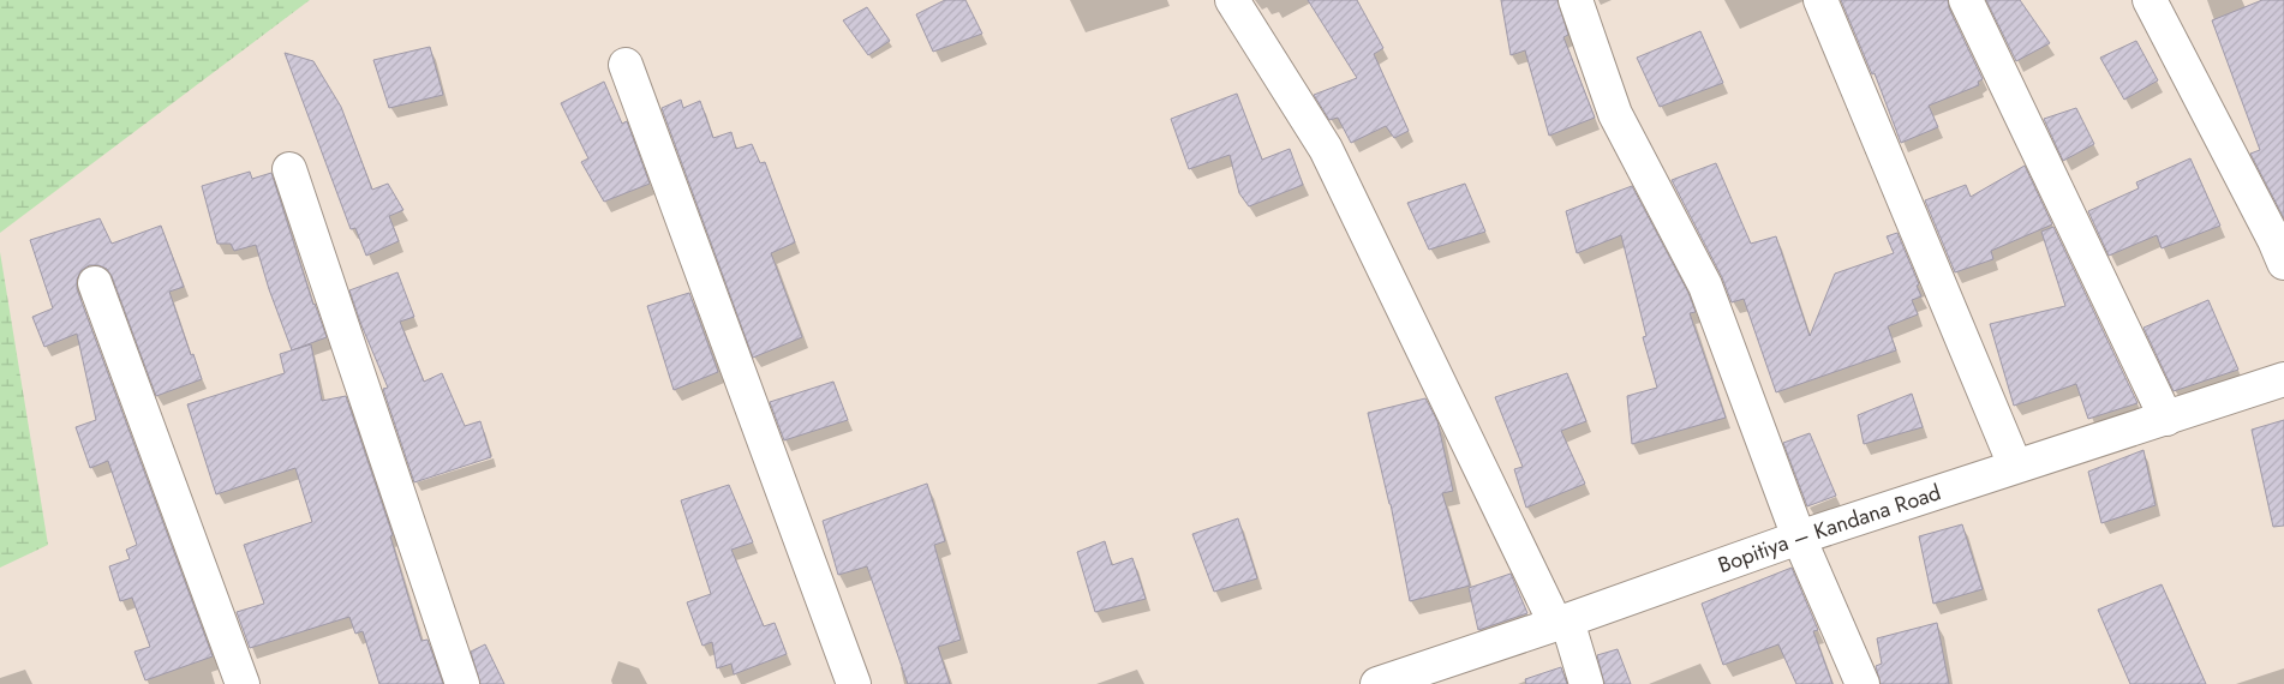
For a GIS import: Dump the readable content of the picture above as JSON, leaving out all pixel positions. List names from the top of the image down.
{
  "streets": {
    "street": ["Bopitiya – Kandana Road"]
  }
}
